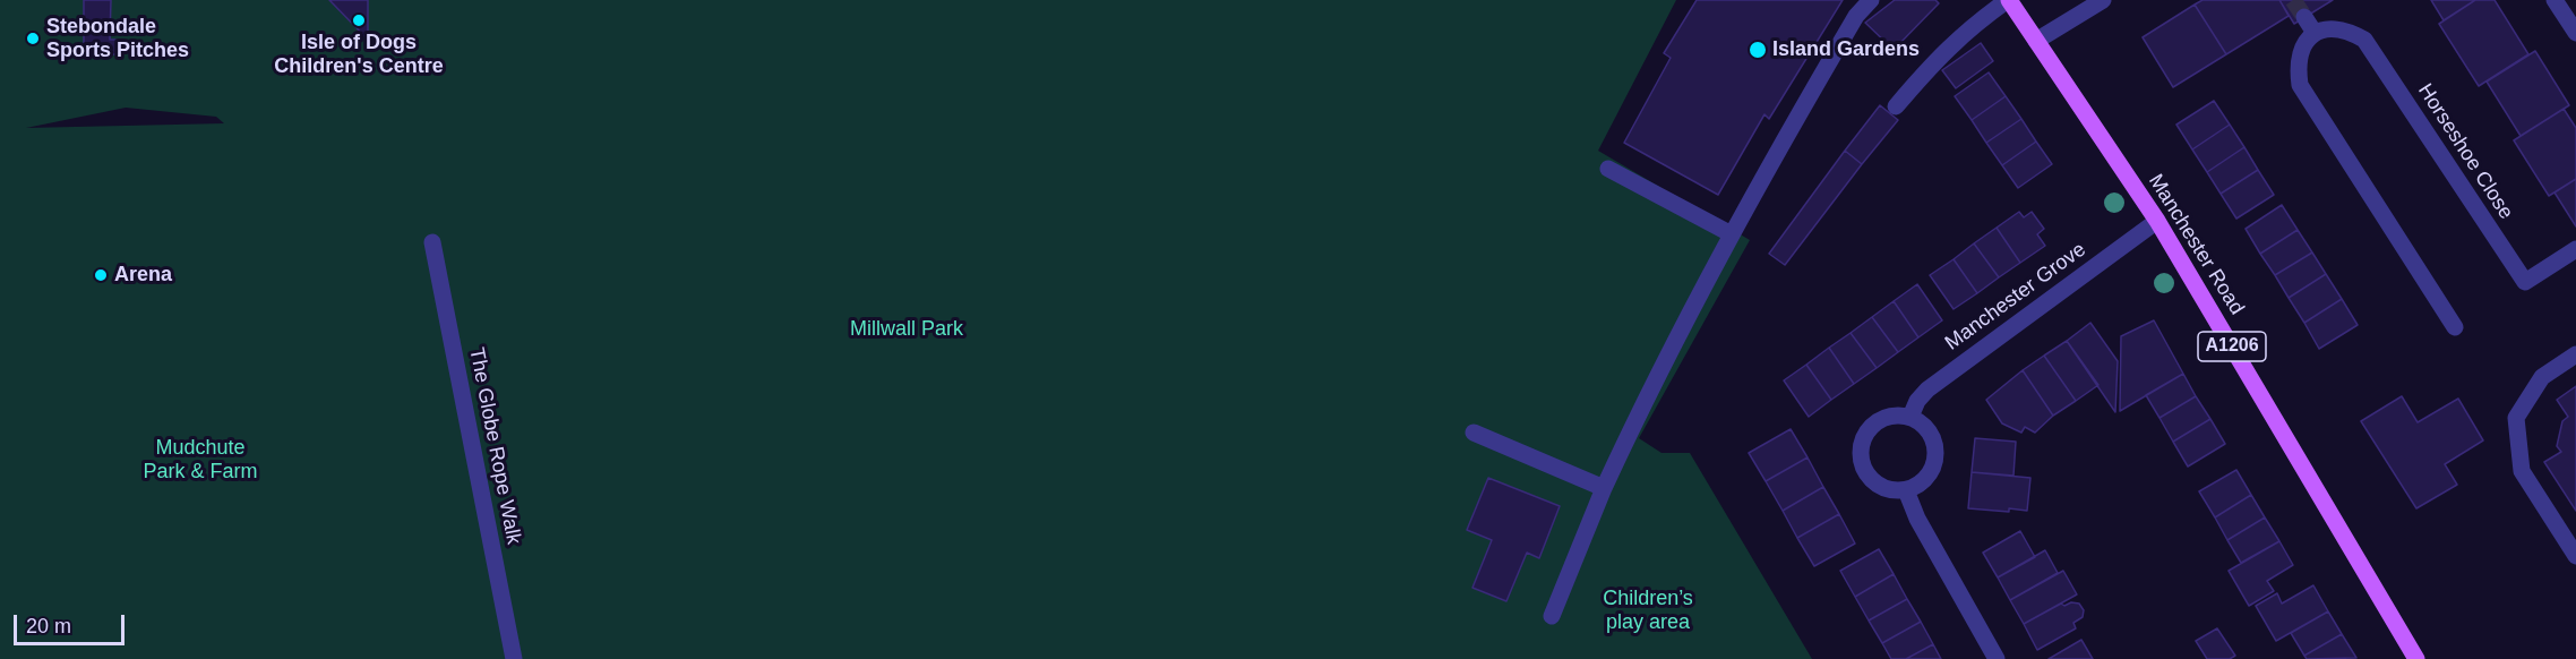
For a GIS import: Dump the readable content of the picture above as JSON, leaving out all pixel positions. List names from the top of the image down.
{
  "streets": {
    "main road": ["Manchester Road", "A1206"],
    "street": ["Horseshoe Close", "Manchester Grove", "The Globe Rope Walk"]
  },
  "crossings": [
    ["Manchester Road", "Manchester Grove"]
  ],
  "parks": ["Millwall Park", "Mudchute Park & Farm", "Children’s play area"],
  "places": [
    "Isle of Dogs Children's Centre",
    "Stebondale Sports Pitches",
    "Island Gardens",
    "Arena"
  ],
  "scale_bar": "20 m"
}
